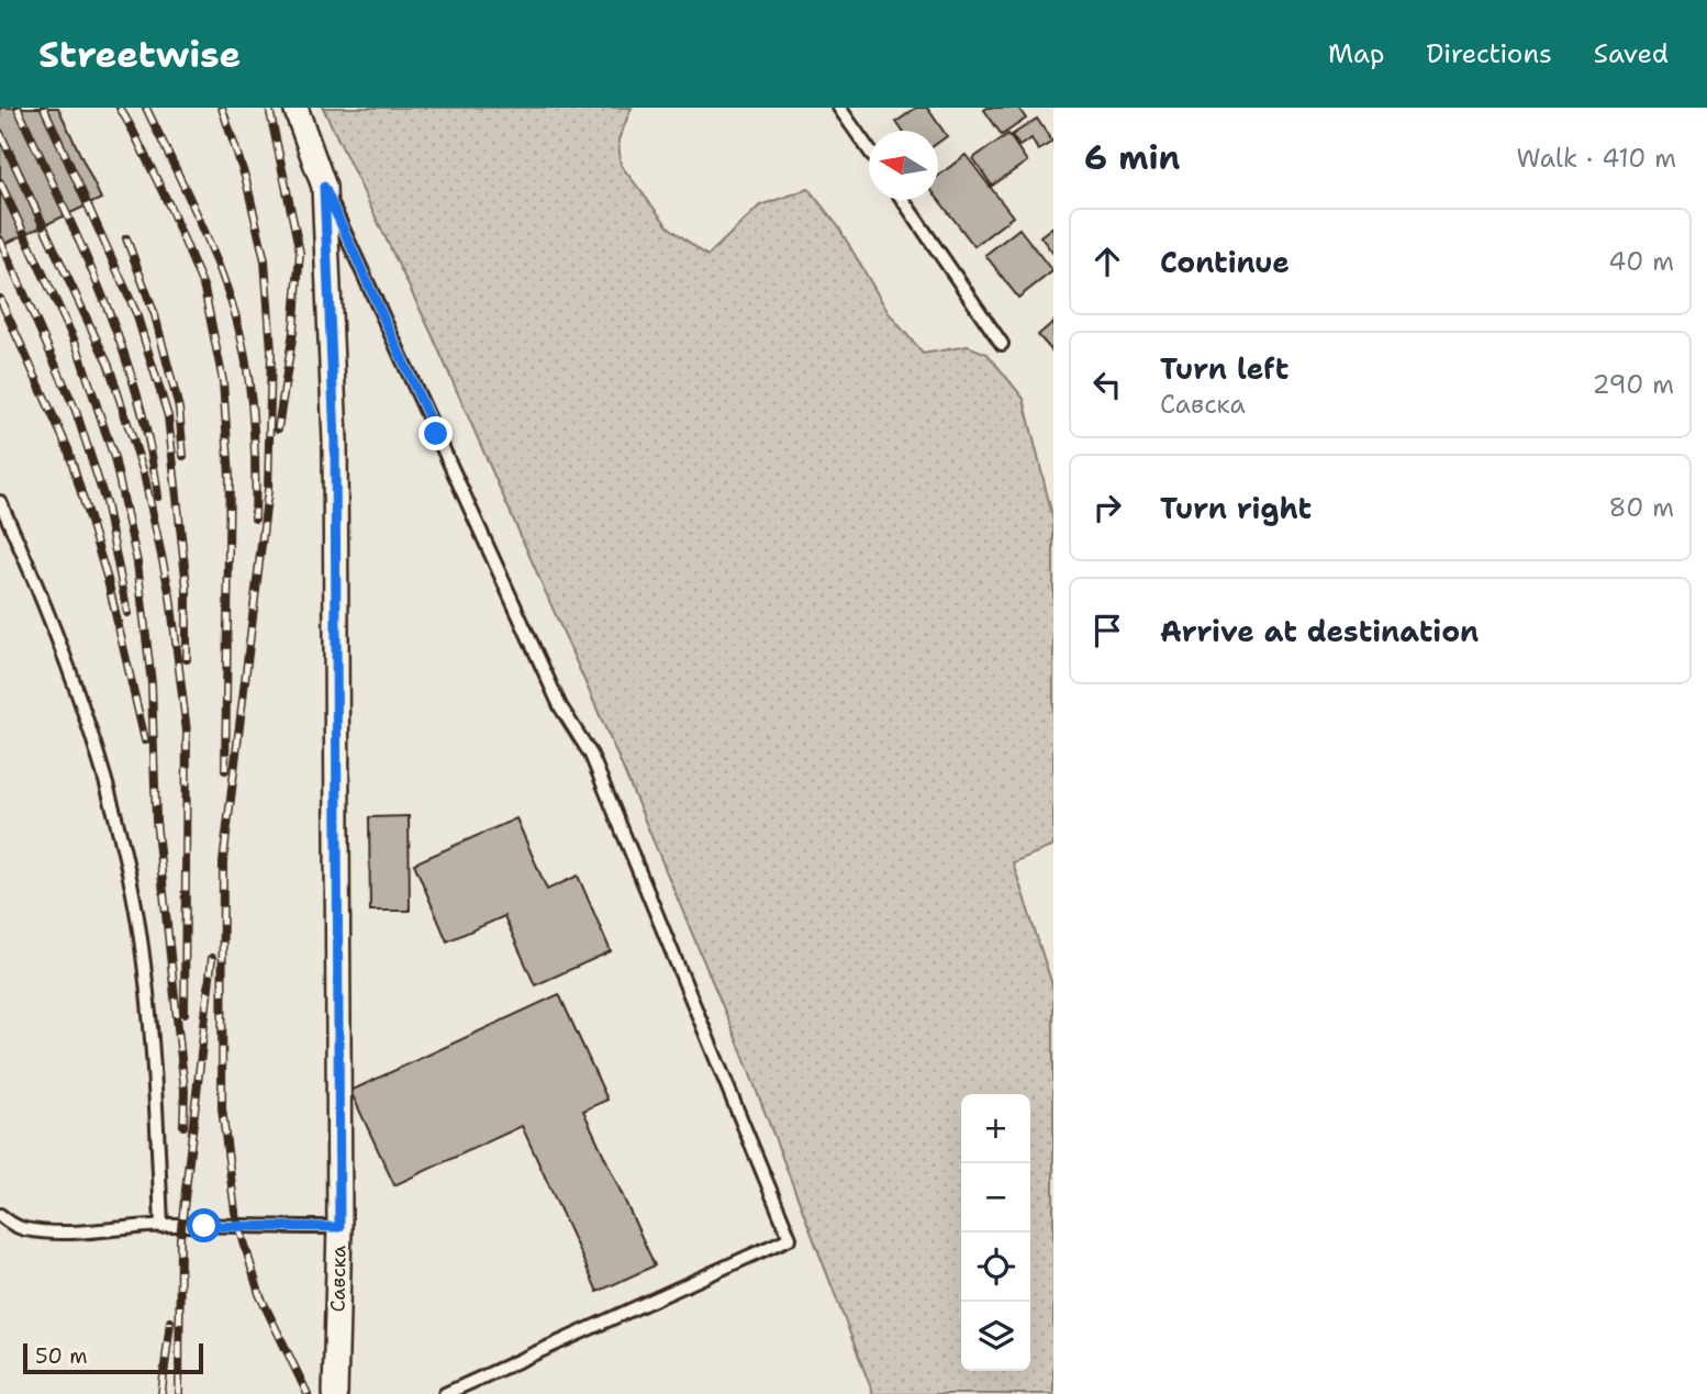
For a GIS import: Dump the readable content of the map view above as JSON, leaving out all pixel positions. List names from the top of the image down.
{
  "streets": {
    "street": ["Савска"]
  },
  "scale_bar": "50 m",
  "north": "left",
  "page": {
    "header": "Streetwise",
    "nav": ["Map", "Directions", "Saved"],
    "heading": ["6 min", "Walk · 410 m"],
    "list": [
      ["Continue", "40 m"],
      ["Turn left", "Савска", "290 m"],
      ["Turn right", "80 m"],
      "Arrive at destination"
    ],
    "map_buttons": ["+", "−"],
    "scale": "50 m"
  }
}
